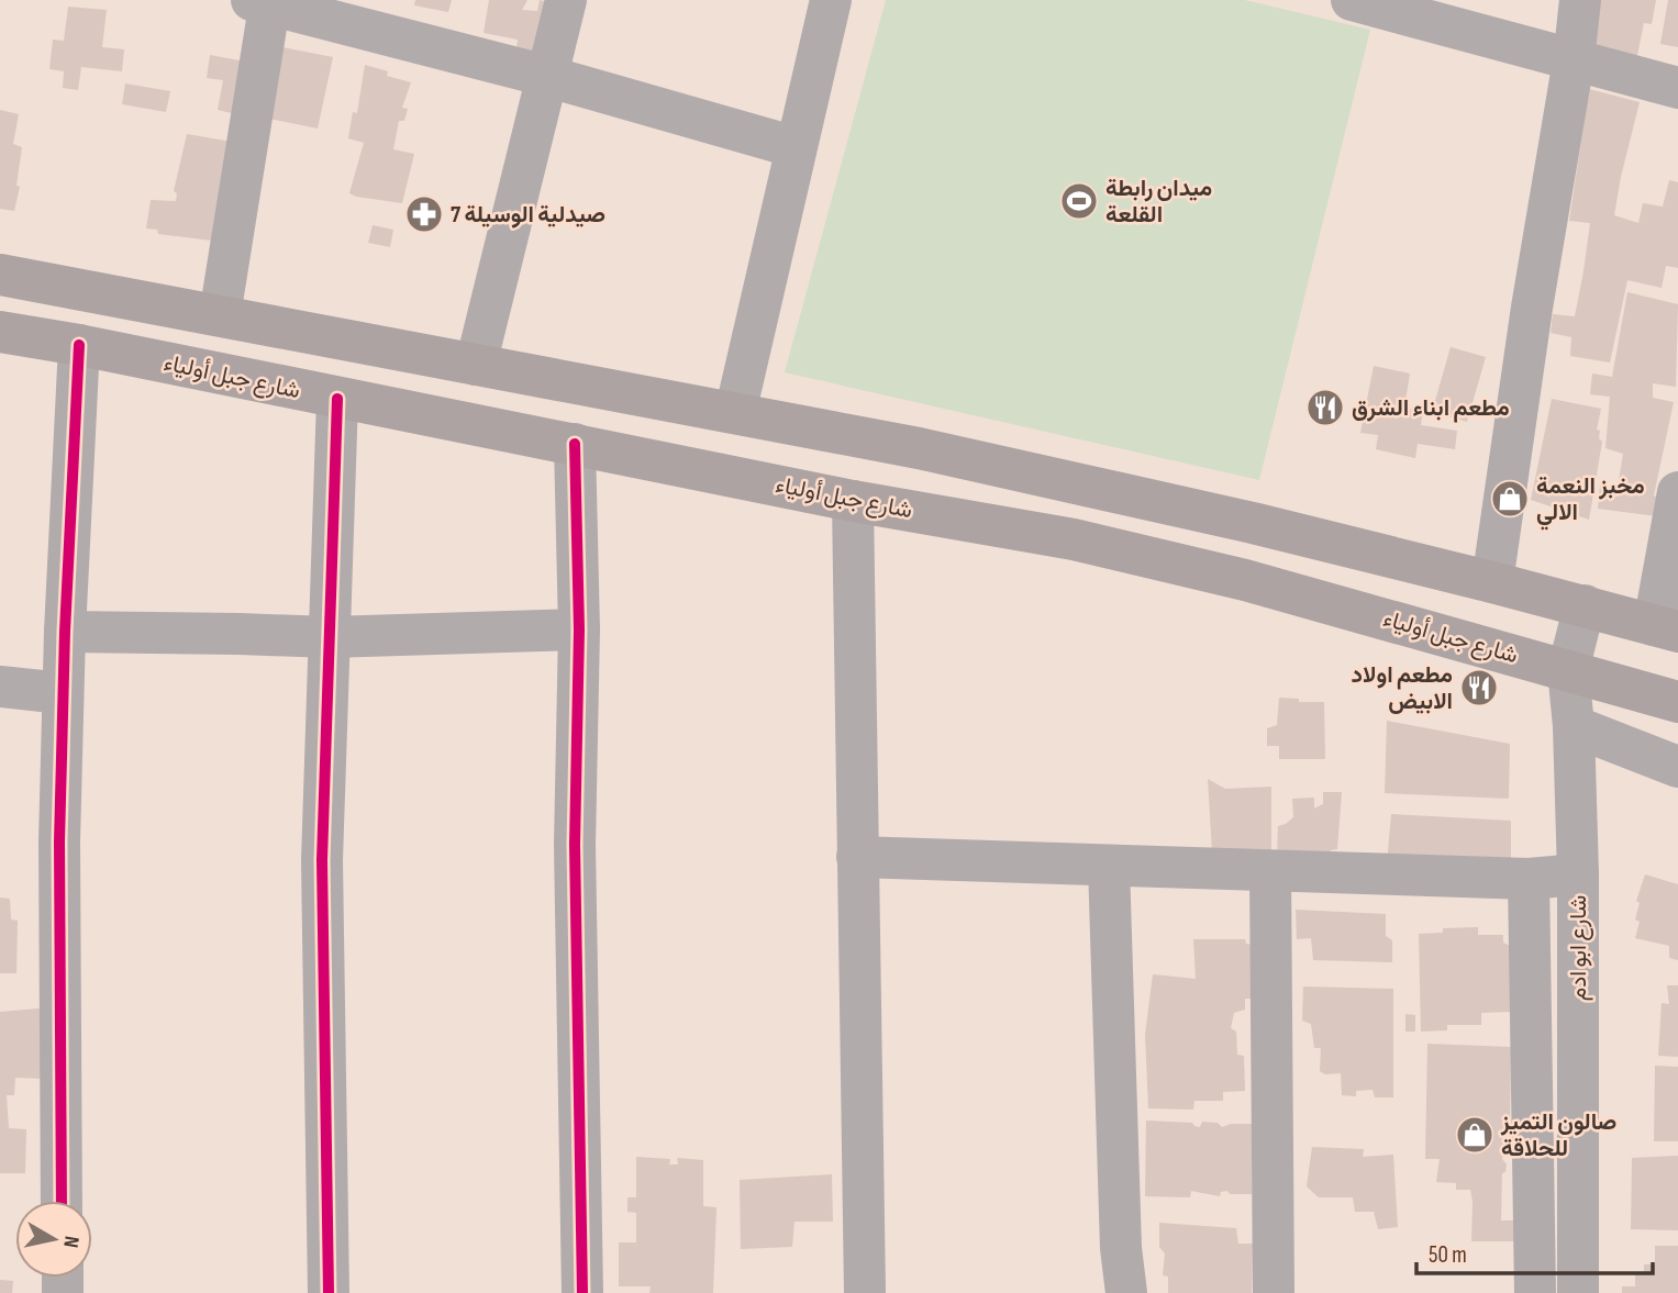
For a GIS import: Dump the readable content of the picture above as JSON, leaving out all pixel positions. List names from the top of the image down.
{
  "streets": {
    "main road": ["شارع جبل أولياء"],
    "street": ["شارع ابو ادم"]
  },
  "crossings": [
    ["شارع جبل أولياء", "شارع ابو ادم"]
  ],
  "places": {
    "sports": ["ميدان رابطة القلعة"],
    "pharmacy": ["صيدلية الوسيلة 7"],
    "restaurant": ["مطعم ابناء الشرق", "مطعم اولاد الابيض"],
    "shop": ["مخبز النعمة الالي", "صالون التميز للحلاقة"]
  },
  "scale_bar": "50 m",
  "north": "right"
}
